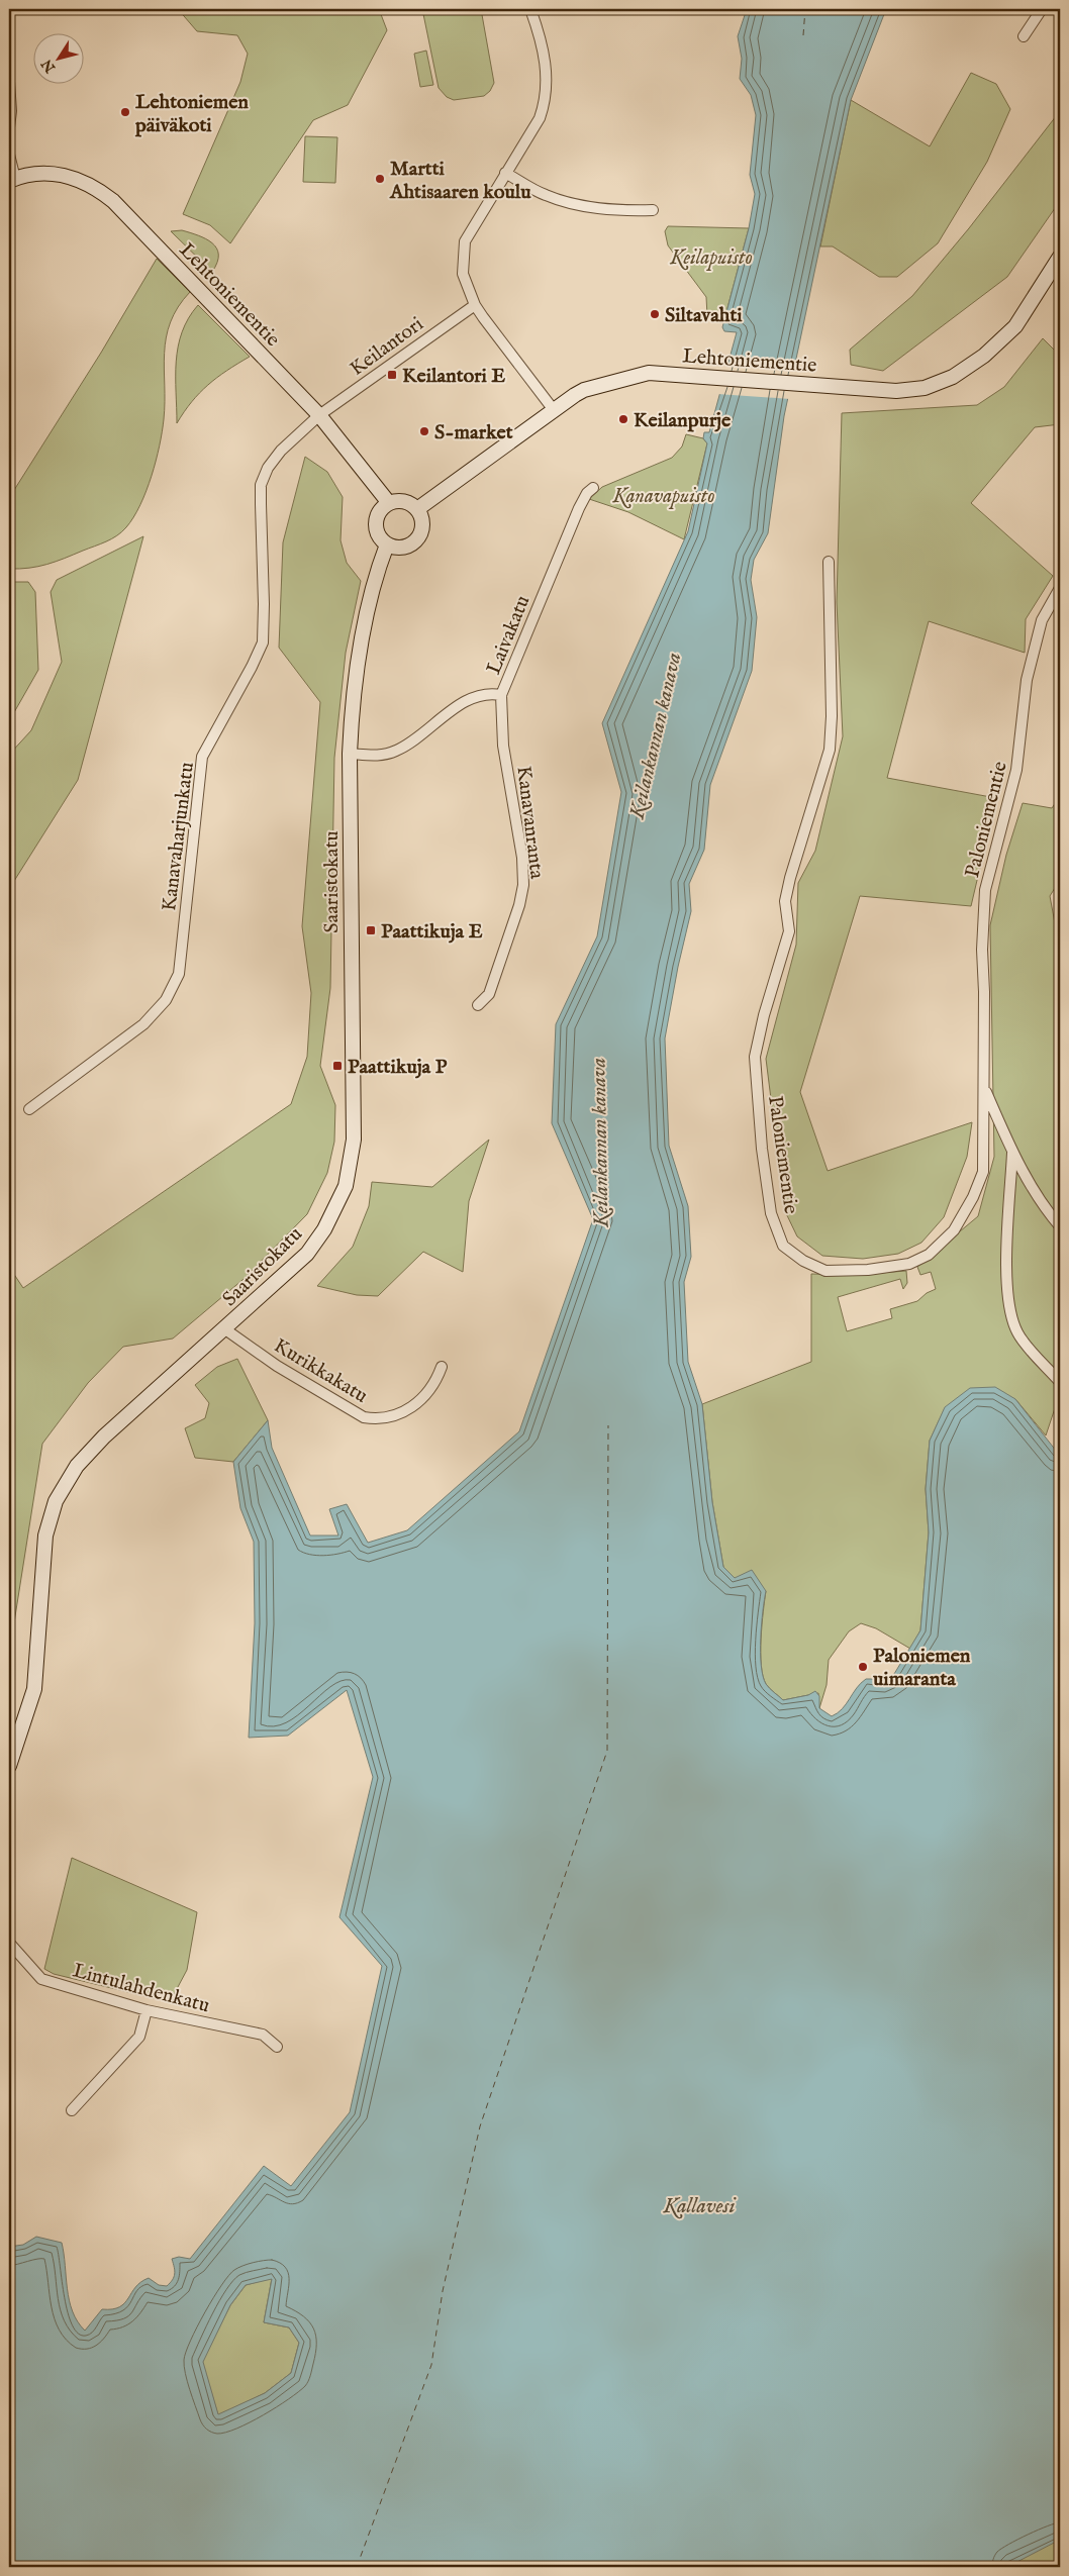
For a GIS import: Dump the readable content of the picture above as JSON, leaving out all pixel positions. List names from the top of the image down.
{
  "streets": {
    "main road": ["Lehtoniementie", "Saaristokatu"],
    "street": [
      "Keilantori",
      "Laivakatu",
      "Paloniementie",
      "Kanavanranta",
      "Kanavaharjunkatu",
      "Kurikkakatu",
      "Lintulahdenkatu"
    ]
  },
  "crossings": [
    ["Lehtoniementie", "Keilantori"],
    ["Lehtoniementie", "Kanavaharjunkatu"],
    ["Lehtoniementie", "Saaristokatu"],
    ["Keilantori", "Kanavaharjunkatu"],
    ["Laivakatu", "Kanavanranta"],
    ["Laivakatu", "Saaristokatu"],
    ["Saaristokatu", "Kurikkakatu"]
  ],
  "water": ["Keilankannan kanava", "Kallavesi"],
  "parks": ["Keilapuisto", "Kanavapuisto"],
  "places": {
    "other": [
      "Lehtoniemen päiväkoti",
      "Martti Ahtisaaren koulu",
      "Siltavahti",
      "Keilanpurje",
      "S-market",
      "Paloniemen uimaranta"
    ],
    "transit": ["Keilantori E", "Paattikuja E", "Paattikuja P"]
  },
  "north": "bottom left"
}
